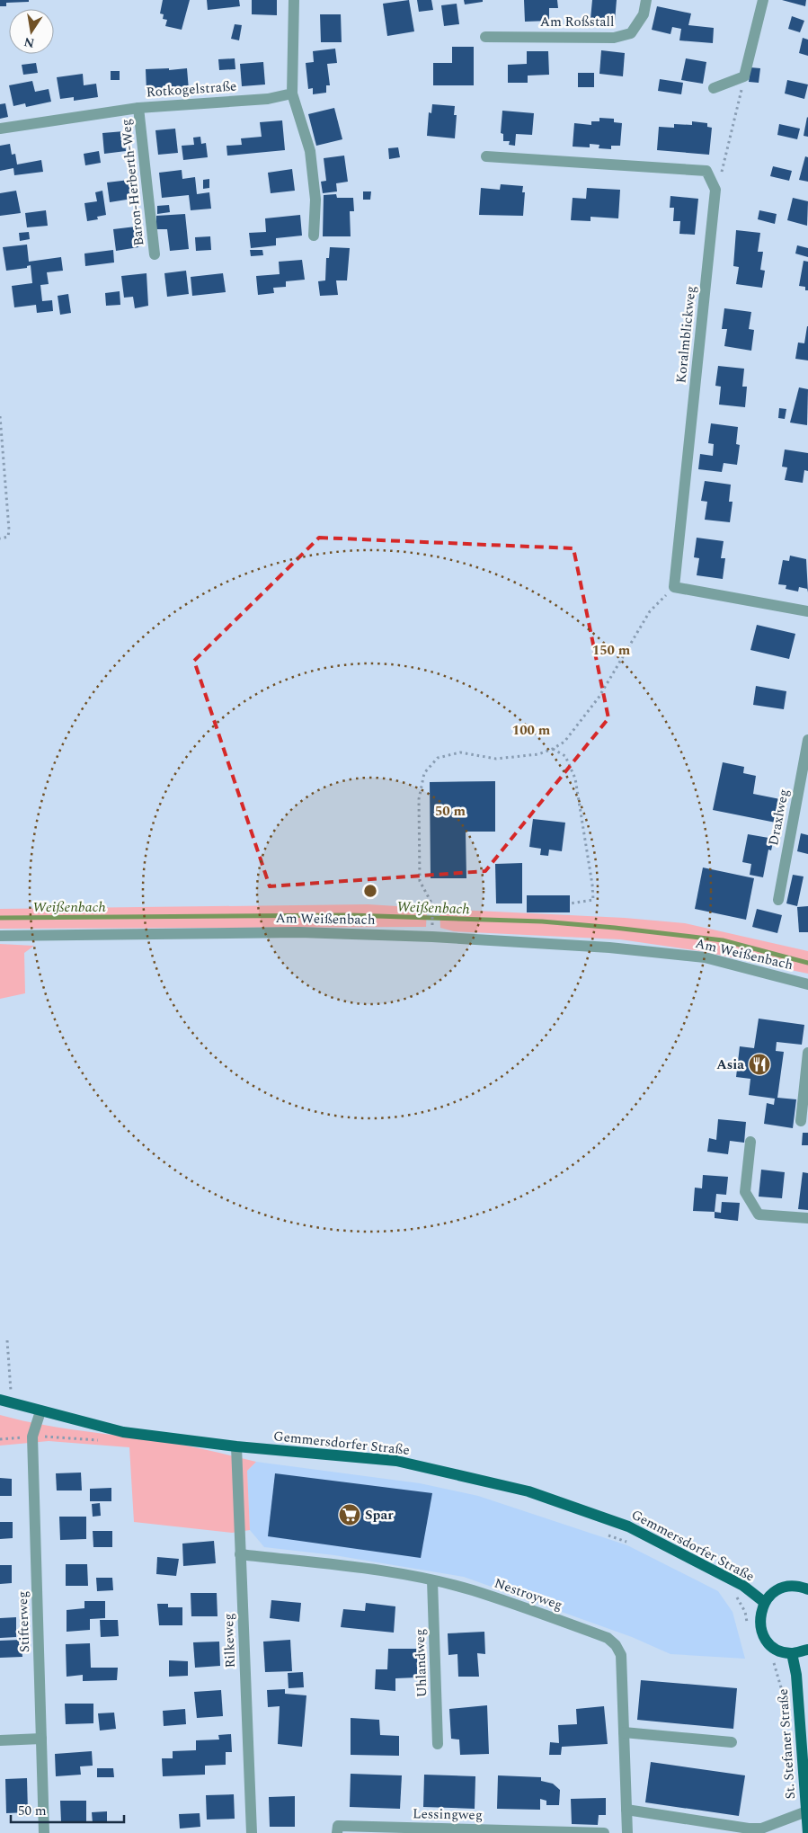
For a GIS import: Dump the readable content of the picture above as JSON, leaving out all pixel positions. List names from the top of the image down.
{
  "streets": {
    "main road": ["Gemmersdorfer Straße", "St. Stefaner Straße"],
    "street": [
      "Am Roßstall",
      "Rotkogelstraße",
      "Baron-Herberth-Weg",
      "Koralmblickweg",
      "Draxlweg",
      "Am Weißenbach",
      "Nestroyweg",
      "Stifterweg",
      "Rilkeweg",
      "Uhlandweg",
      "Lessingweg"
    ]
  },
  "crossings": [
    ["Rotkogelstraße", "Baron-Herberth-Weg"],
    ["Gemmersdorfer Straße", "Stifterweg"],
    ["Gemmersdorfer Straße", "Rilkeweg"],
    ["Nestroyweg", "Rilkeweg"],
    ["Nestroyweg", "Uhlandweg"]
  ],
  "water": ["Weißenbach"],
  "places": {
    "restaurant": ["Asia"],
    "supermarket": ["Spar"]
  },
  "scale_bar": "50 m",
  "north": "bottom",
  "rings": ["150 m", "100 m", "50 m"]
}
